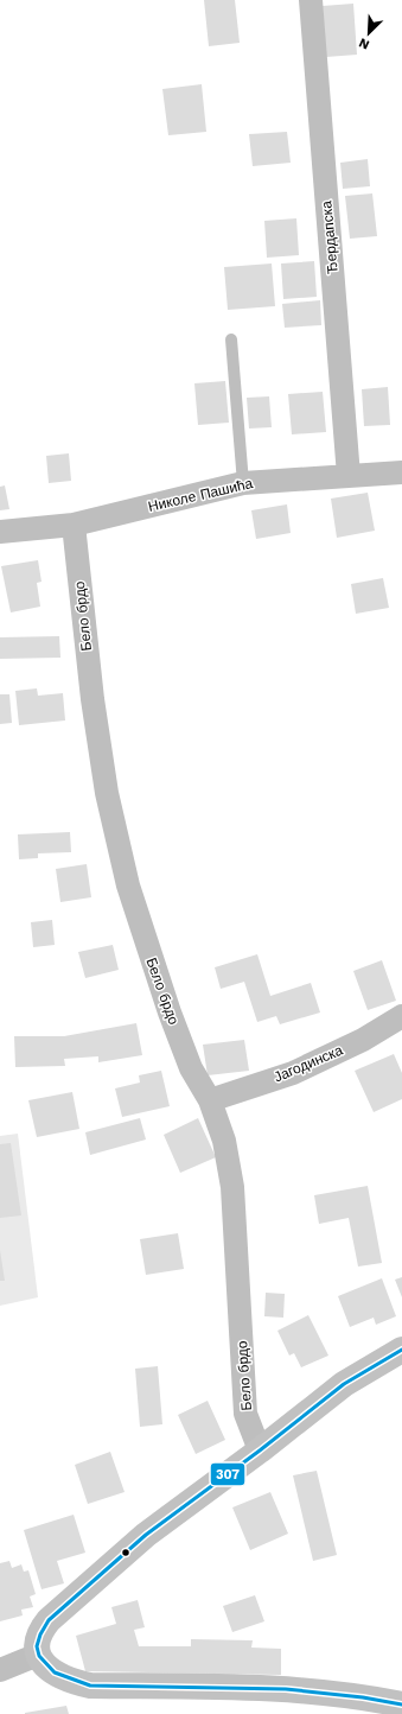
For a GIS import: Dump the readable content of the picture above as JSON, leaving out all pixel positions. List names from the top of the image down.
{
  "streets": {
    "street": [
      "Ђердапска",
      "Николе Пашића",
      "Бело брдо",
      "Јагодинска"
    ]
  },
  "crossings": [
    ["Ђердапска", "Николе Пашића"],
    ["Николе Пашића", "Бело брдо"],
    ["Бело брдо", "Јагодинска"]
  ],
  "lines": ["transit line 307"],
  "north": "bottom left"
}
